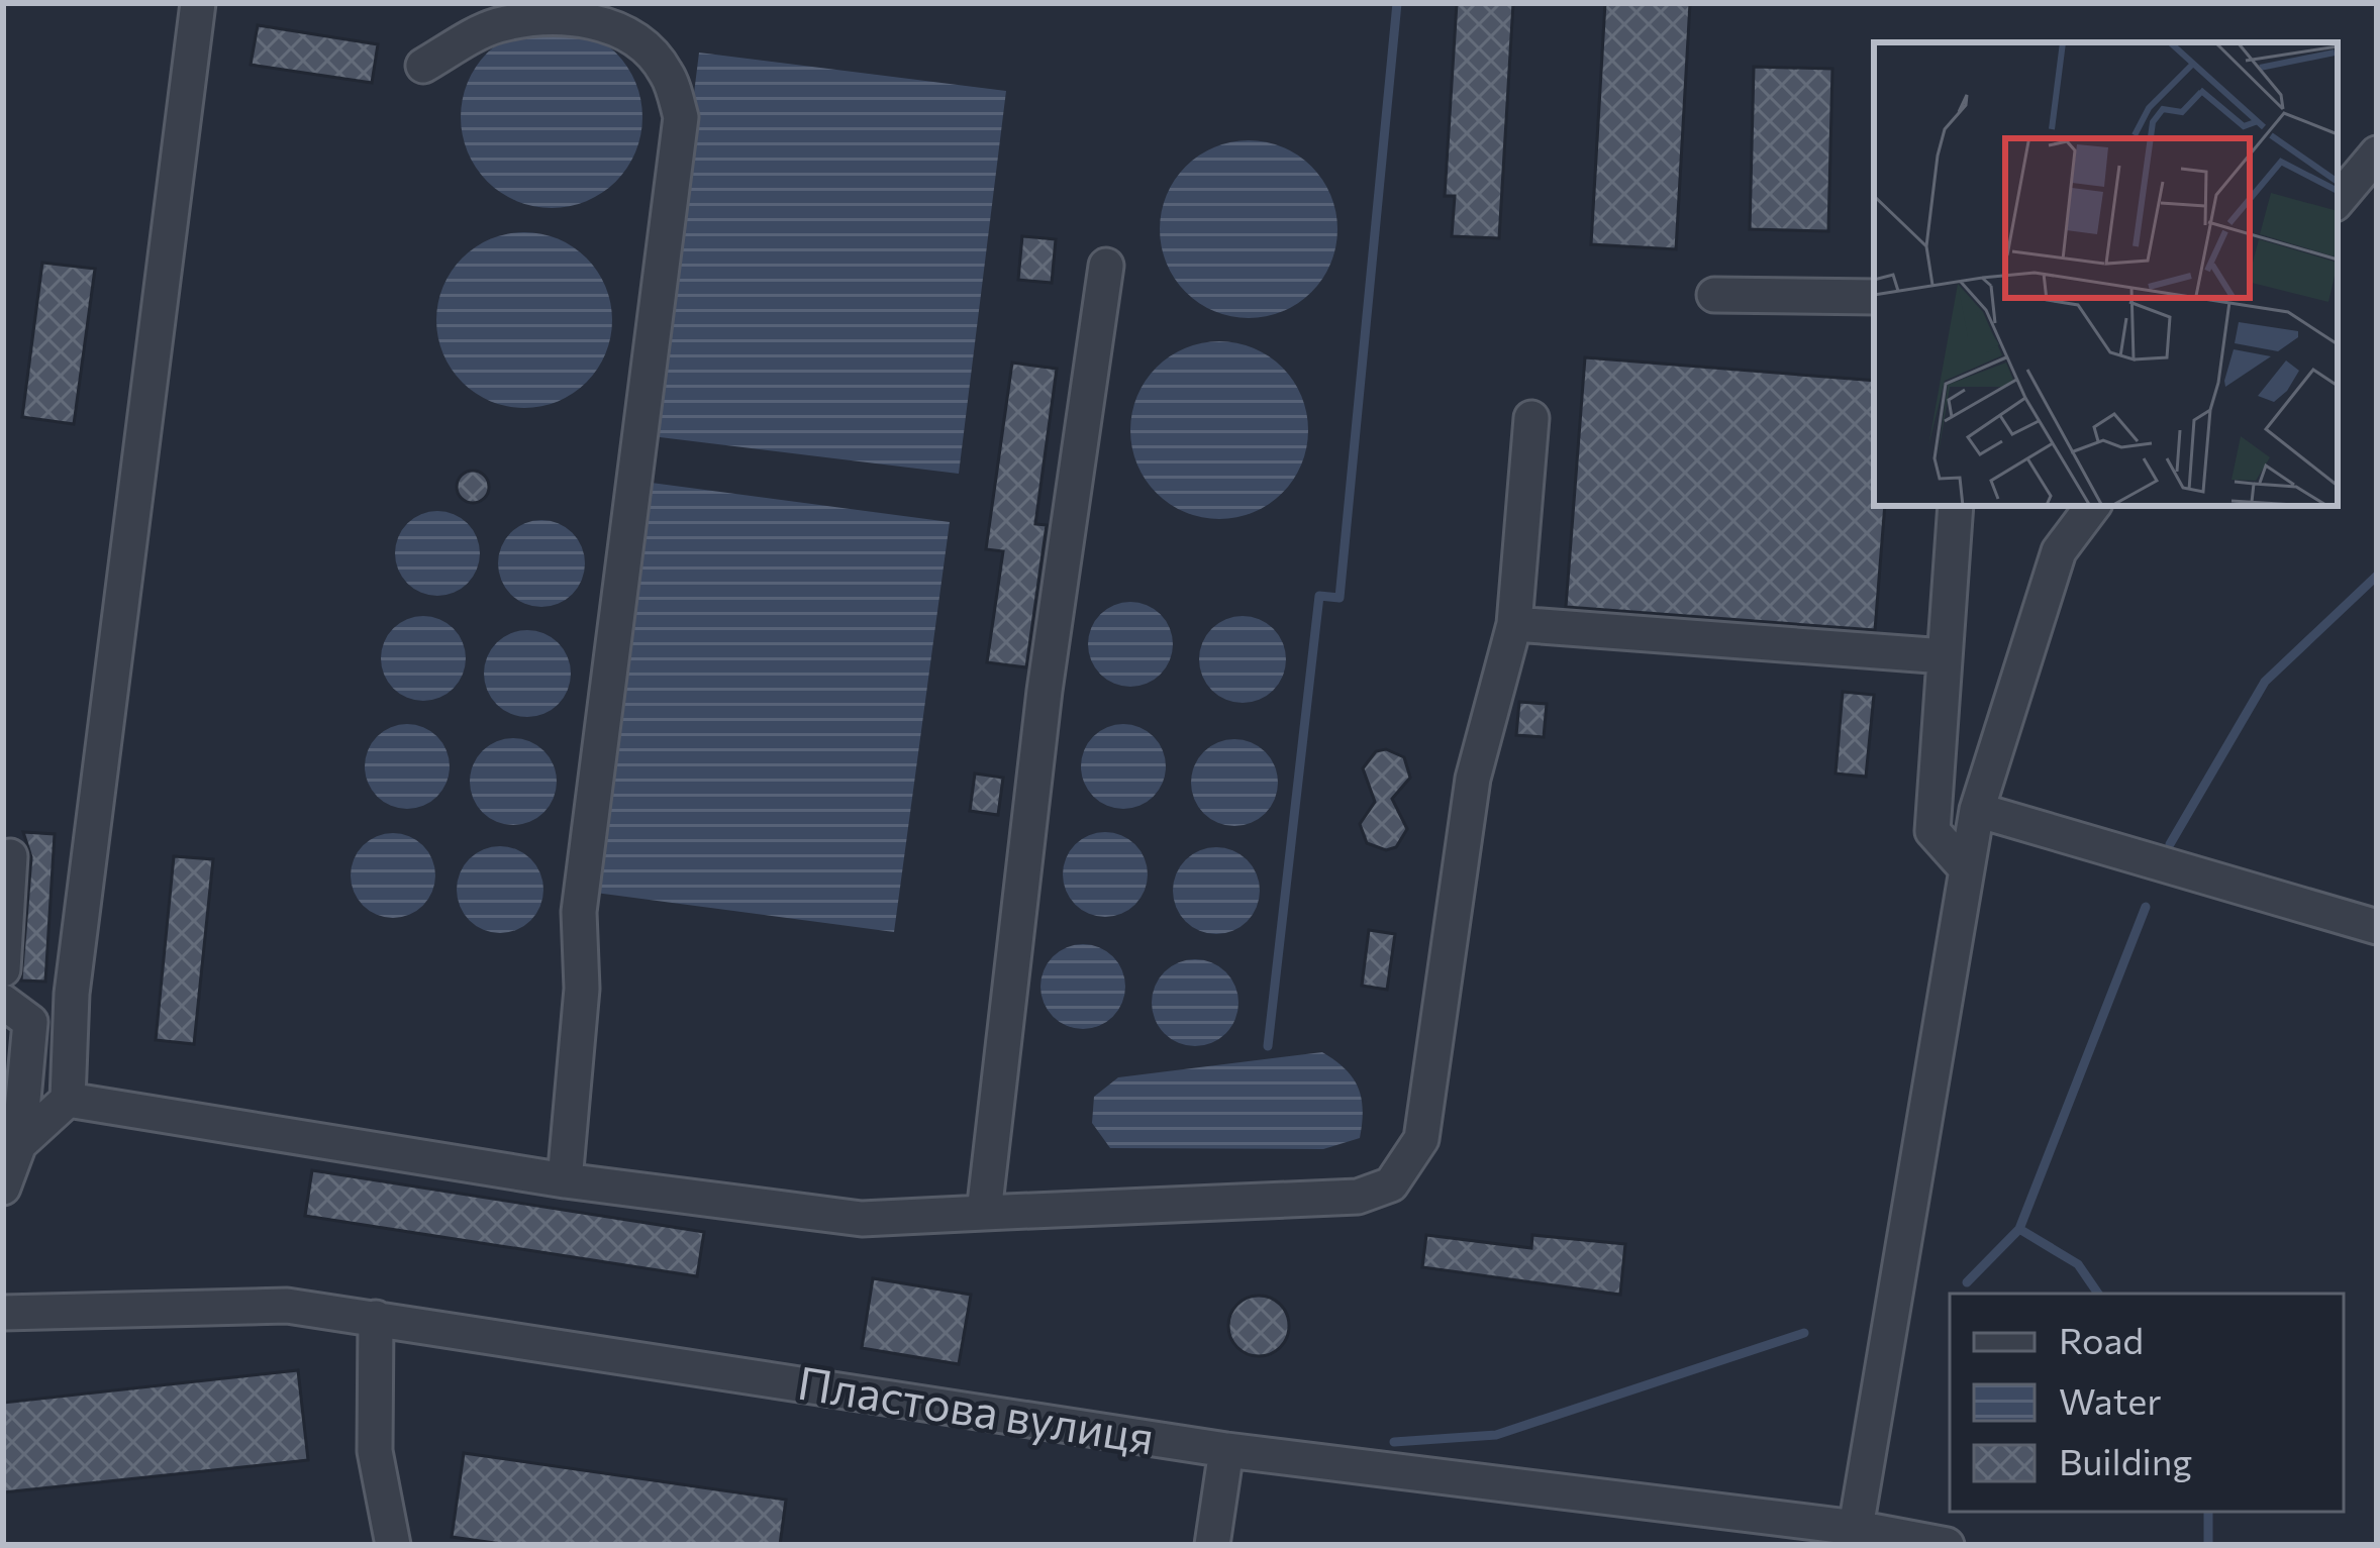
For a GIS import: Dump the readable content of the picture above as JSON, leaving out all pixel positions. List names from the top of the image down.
{
  "streets": {
    "street": ["Пластова вулиця"]
  },
  "legend": ["Road", "Water", "Building"]
}
